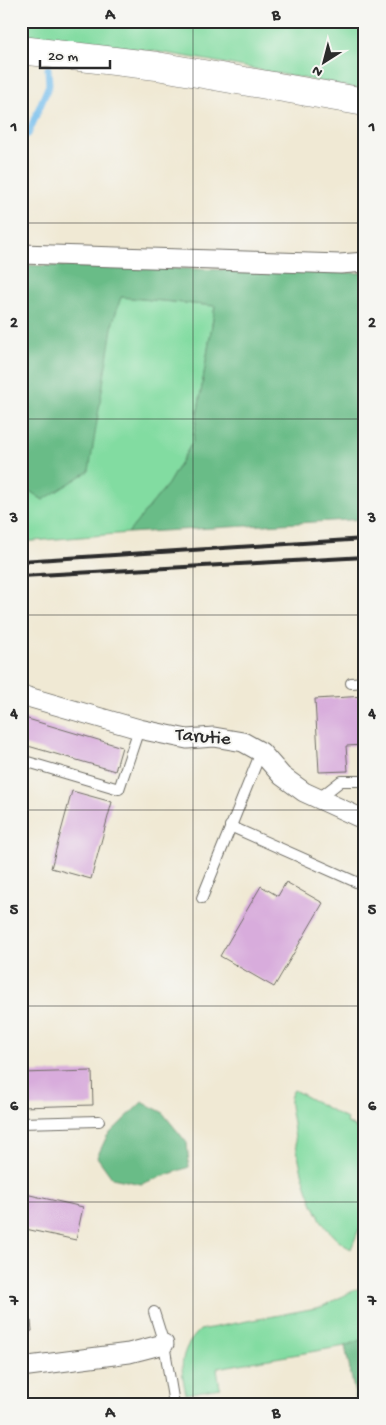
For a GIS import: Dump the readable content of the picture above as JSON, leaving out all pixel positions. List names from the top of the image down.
{
  "streets": {
    "street": ["Tarutie"]
  },
  "scale_bar": "20 m",
  "north": "bottom left",
  "grid": {
    "columns": ["A", "B"],
    "rows": [
      "1",
      "2",
      "3",
      "4",
      "5",
      "6",
      "7"
    ]
  }
}
